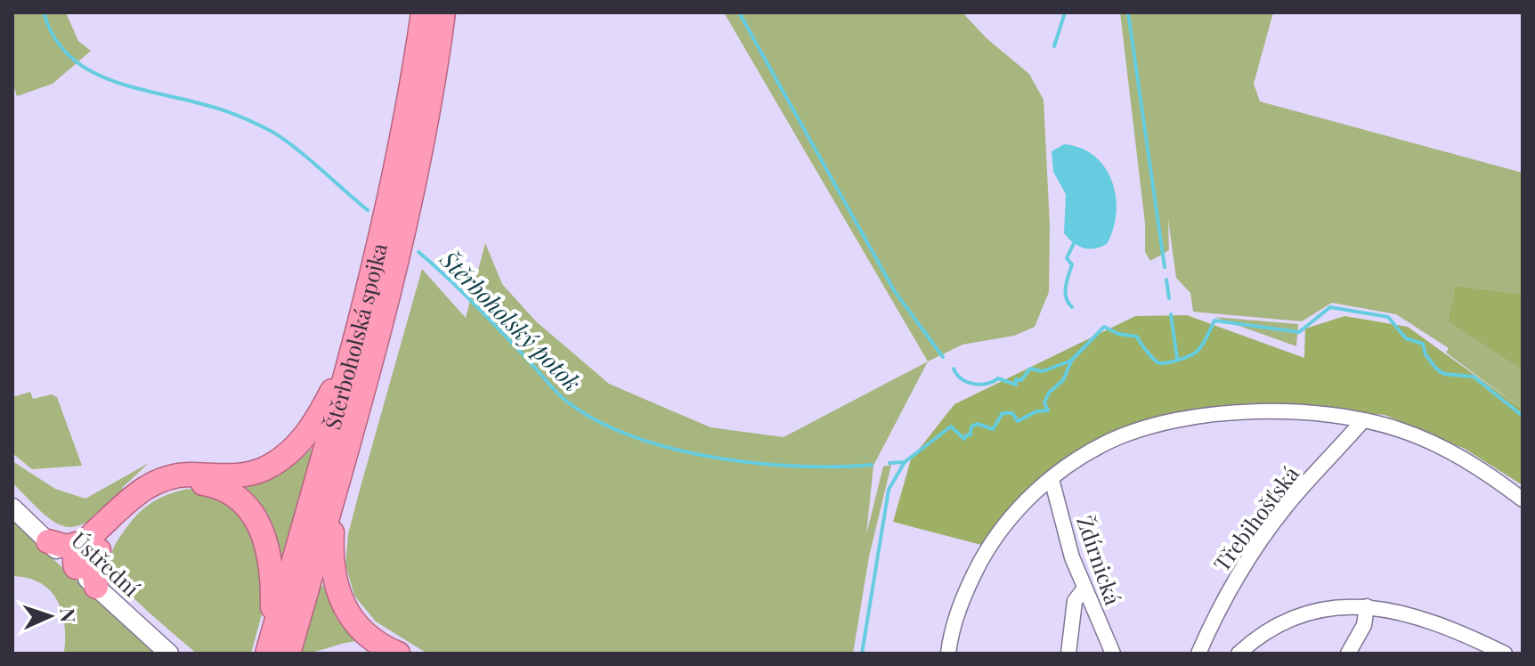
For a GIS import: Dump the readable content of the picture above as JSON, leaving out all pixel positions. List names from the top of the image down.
{
  "streets": {
    "highway": ["Štěrboholská spojka"],
    "street": ["Třebihošťská", "Ždírnická", "Ústřední"]
  },
  "water": ["Štěrboholský potok"],
  "north": "right"
}
